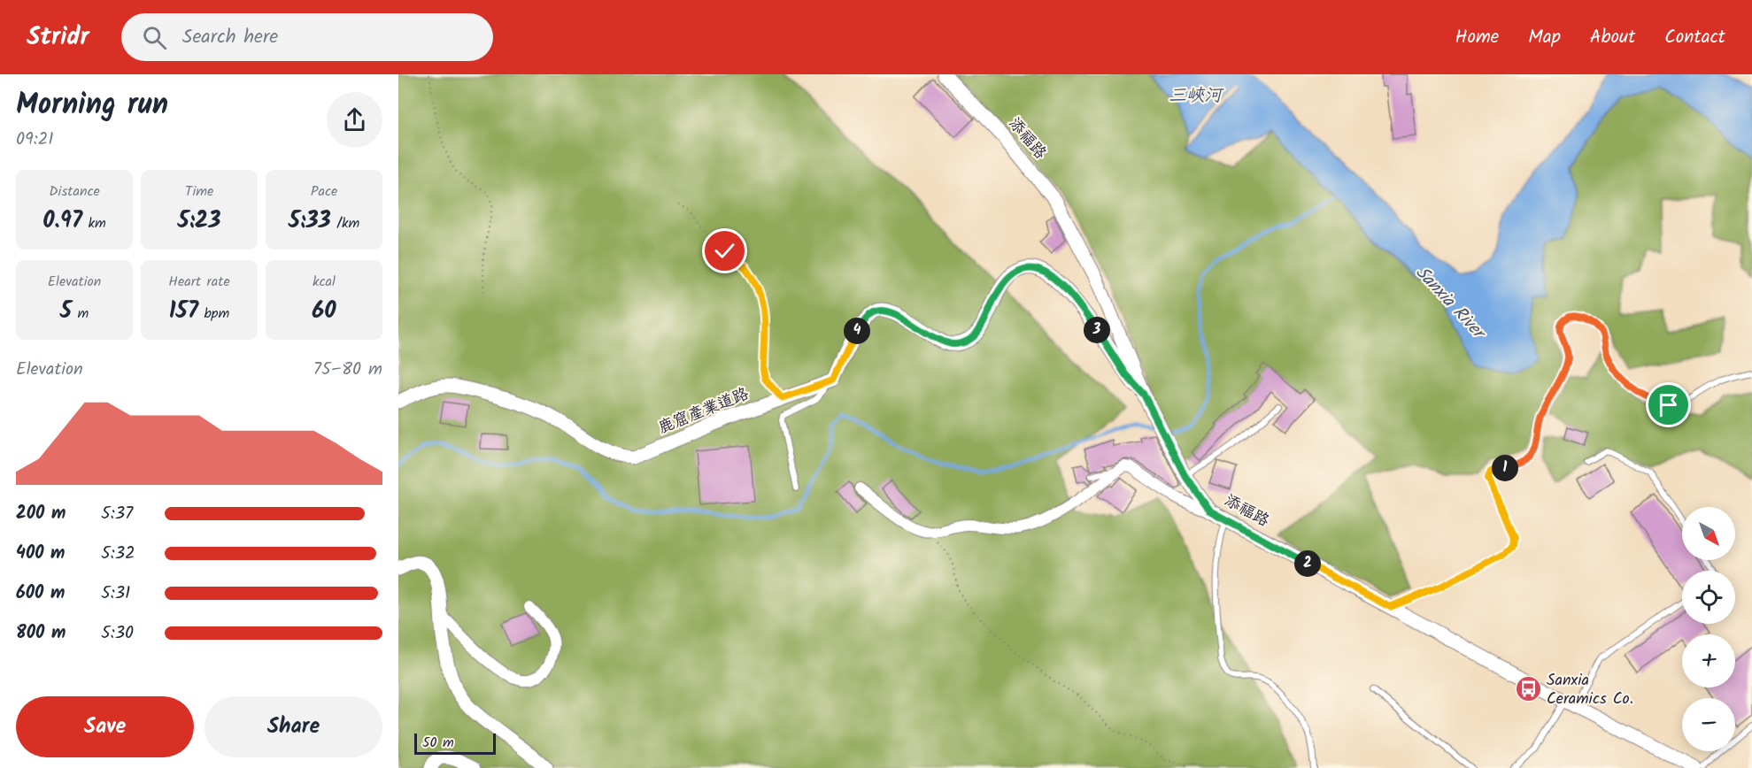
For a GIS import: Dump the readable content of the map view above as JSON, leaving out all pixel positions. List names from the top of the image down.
{
  "streets": {
    "street": ["添福路", "鹿窟產業道路"]
  },
  "water": ["三峽河", "Sanxia River"],
  "places": {
    "bus stop": ["Sanxia Ceramics Co."]
  },
  "scale_bar": "50 m",
  "north": "bottom right",
  "page": {
    "header": "Stridr",
    "search": "Search here",
    "nav": [
      "Home",
      "Map",
      "About",
      "Contact"
    ],
    "heading": ["Morning run", "09:21"],
    "stats": [
      ["Distance", "0.97 km"],
      ["Time", "5:23"],
      ["Pace", "5:33 /km"],
      ["Elevation", "5 m"],
      ["Heart rate", "157 bpm"],
      ["kcal", "60"]
    ],
    "pins": [
      "3",
      "4",
      "1",
      "2"
    ],
    "chart": ["Elevation", "75–80 m"],
    "list": [
      {
        "name": "200 m",
        "note": "5:37"
      },
      {
        "name": "400 m",
        "note": "5:32"
      },
      {
        "name": "600 m",
        "note": "5:31"
      },
      {
        "name": "800 m",
        "note": "5:30"
      }
    ],
    "map_buttons": ["+", "−"],
    "buttons": ["Save", "Share"],
    "scale": "50 m"
  }
}
